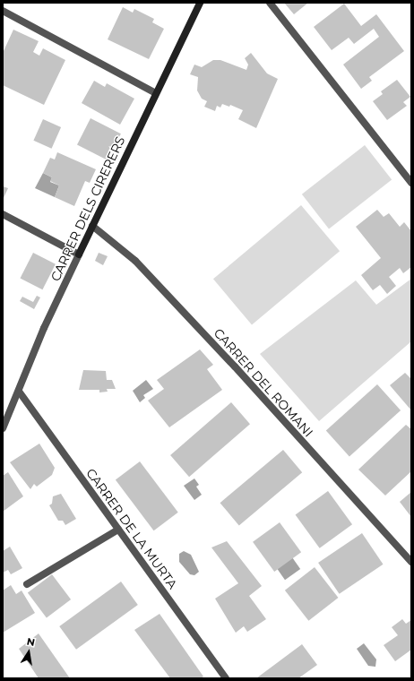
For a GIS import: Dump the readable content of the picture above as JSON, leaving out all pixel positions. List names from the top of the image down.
{
  "streets": {
    "street": ["CARRER DELS CIRERERS", "CARRER DEL ROMANI", "CARRER DE LA MURTA"]
  },
  "crossings": [
    ["CARRER DELS CIRERERS", "CARRER DEL ROMANI"],
    ["CARRER DELS CIRERERS", "CARRER DE LA MURTA"]
  ],
  "north": "top"
}
